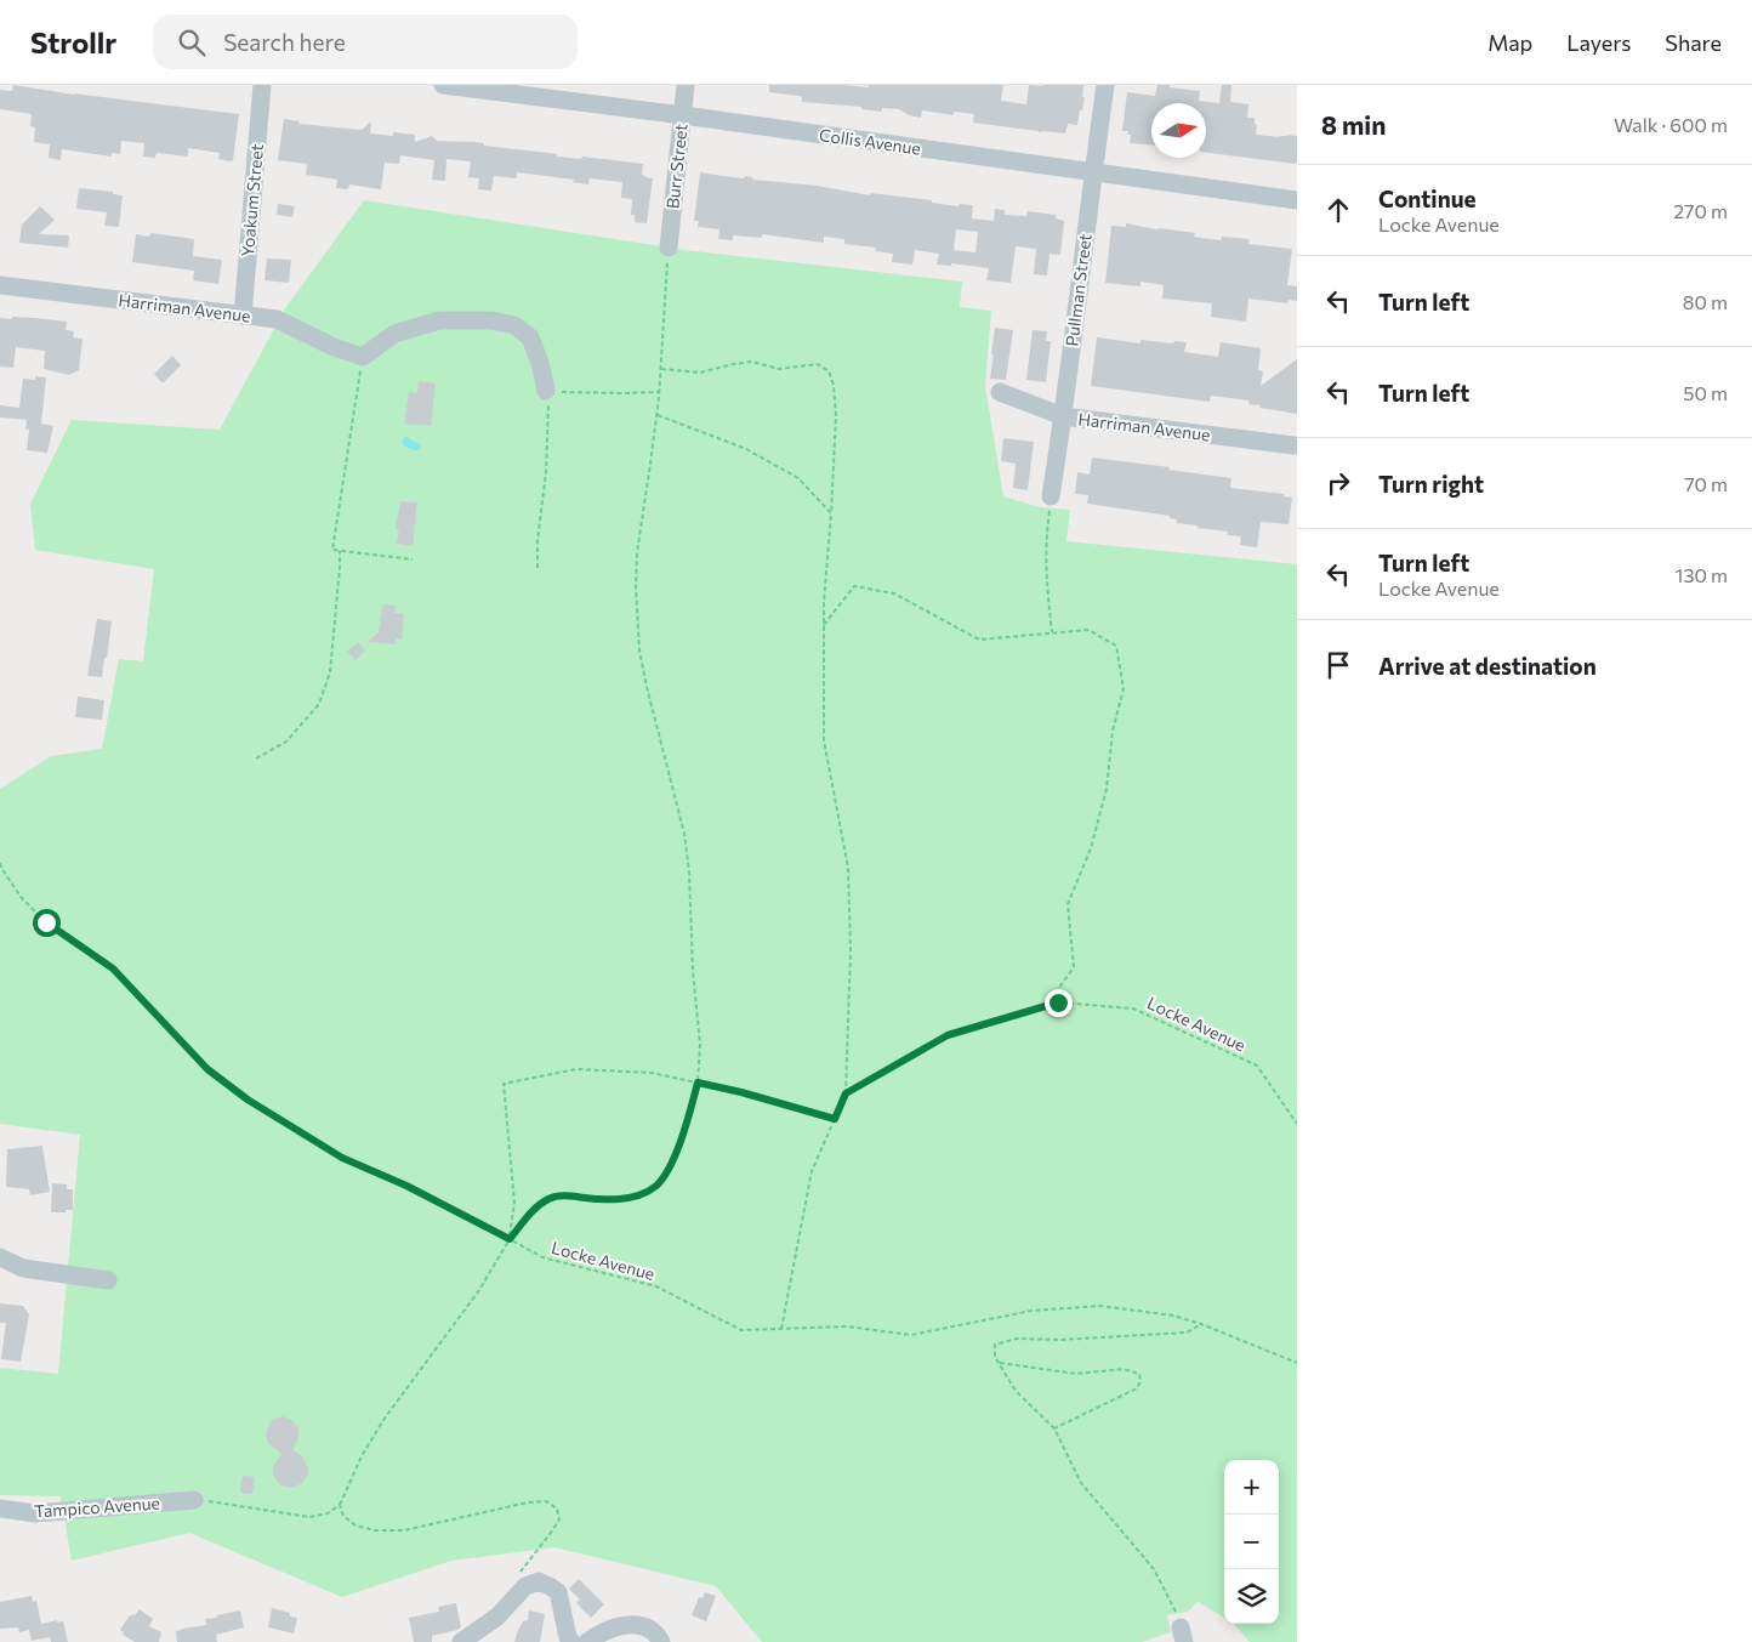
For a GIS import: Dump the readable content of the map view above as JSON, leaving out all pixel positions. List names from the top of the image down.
{
  "streets": {
    "street": [
      "Collis Avenue",
      "Burr Street",
      "Yoakum Street",
      "Pullman Street",
      "Harriman Avenue",
      "Tampico Avenue"
    ],
    "path": ["Locke Avenue"]
  },
  "crossings": [
    ["Collis Avenue", "Burr Street"],
    ["Collis Avenue", "Pullman Street"],
    ["Yoakum Street", "Harriman Avenue"],
    ["Pullman Street", "Harriman Avenue"]
  ],
  "north": "right",
  "page": {
    "header": "Strollr",
    "search": "Search here",
    "nav": ["Map", "Layers", "Share"],
    "heading": ["8 min", "Walk · 600 m"],
    "list": [
      ["Continue", "Locke Avenue", "270 m"],
      ["Turn left", "80 m"],
      ["Turn left", "50 m"],
      ["Turn right", "70 m"],
      ["Turn left", "Locke Avenue", "130 m"],
      "Arrive at destination"
    ],
    "map_buttons": ["+", "−"]
  }
}
